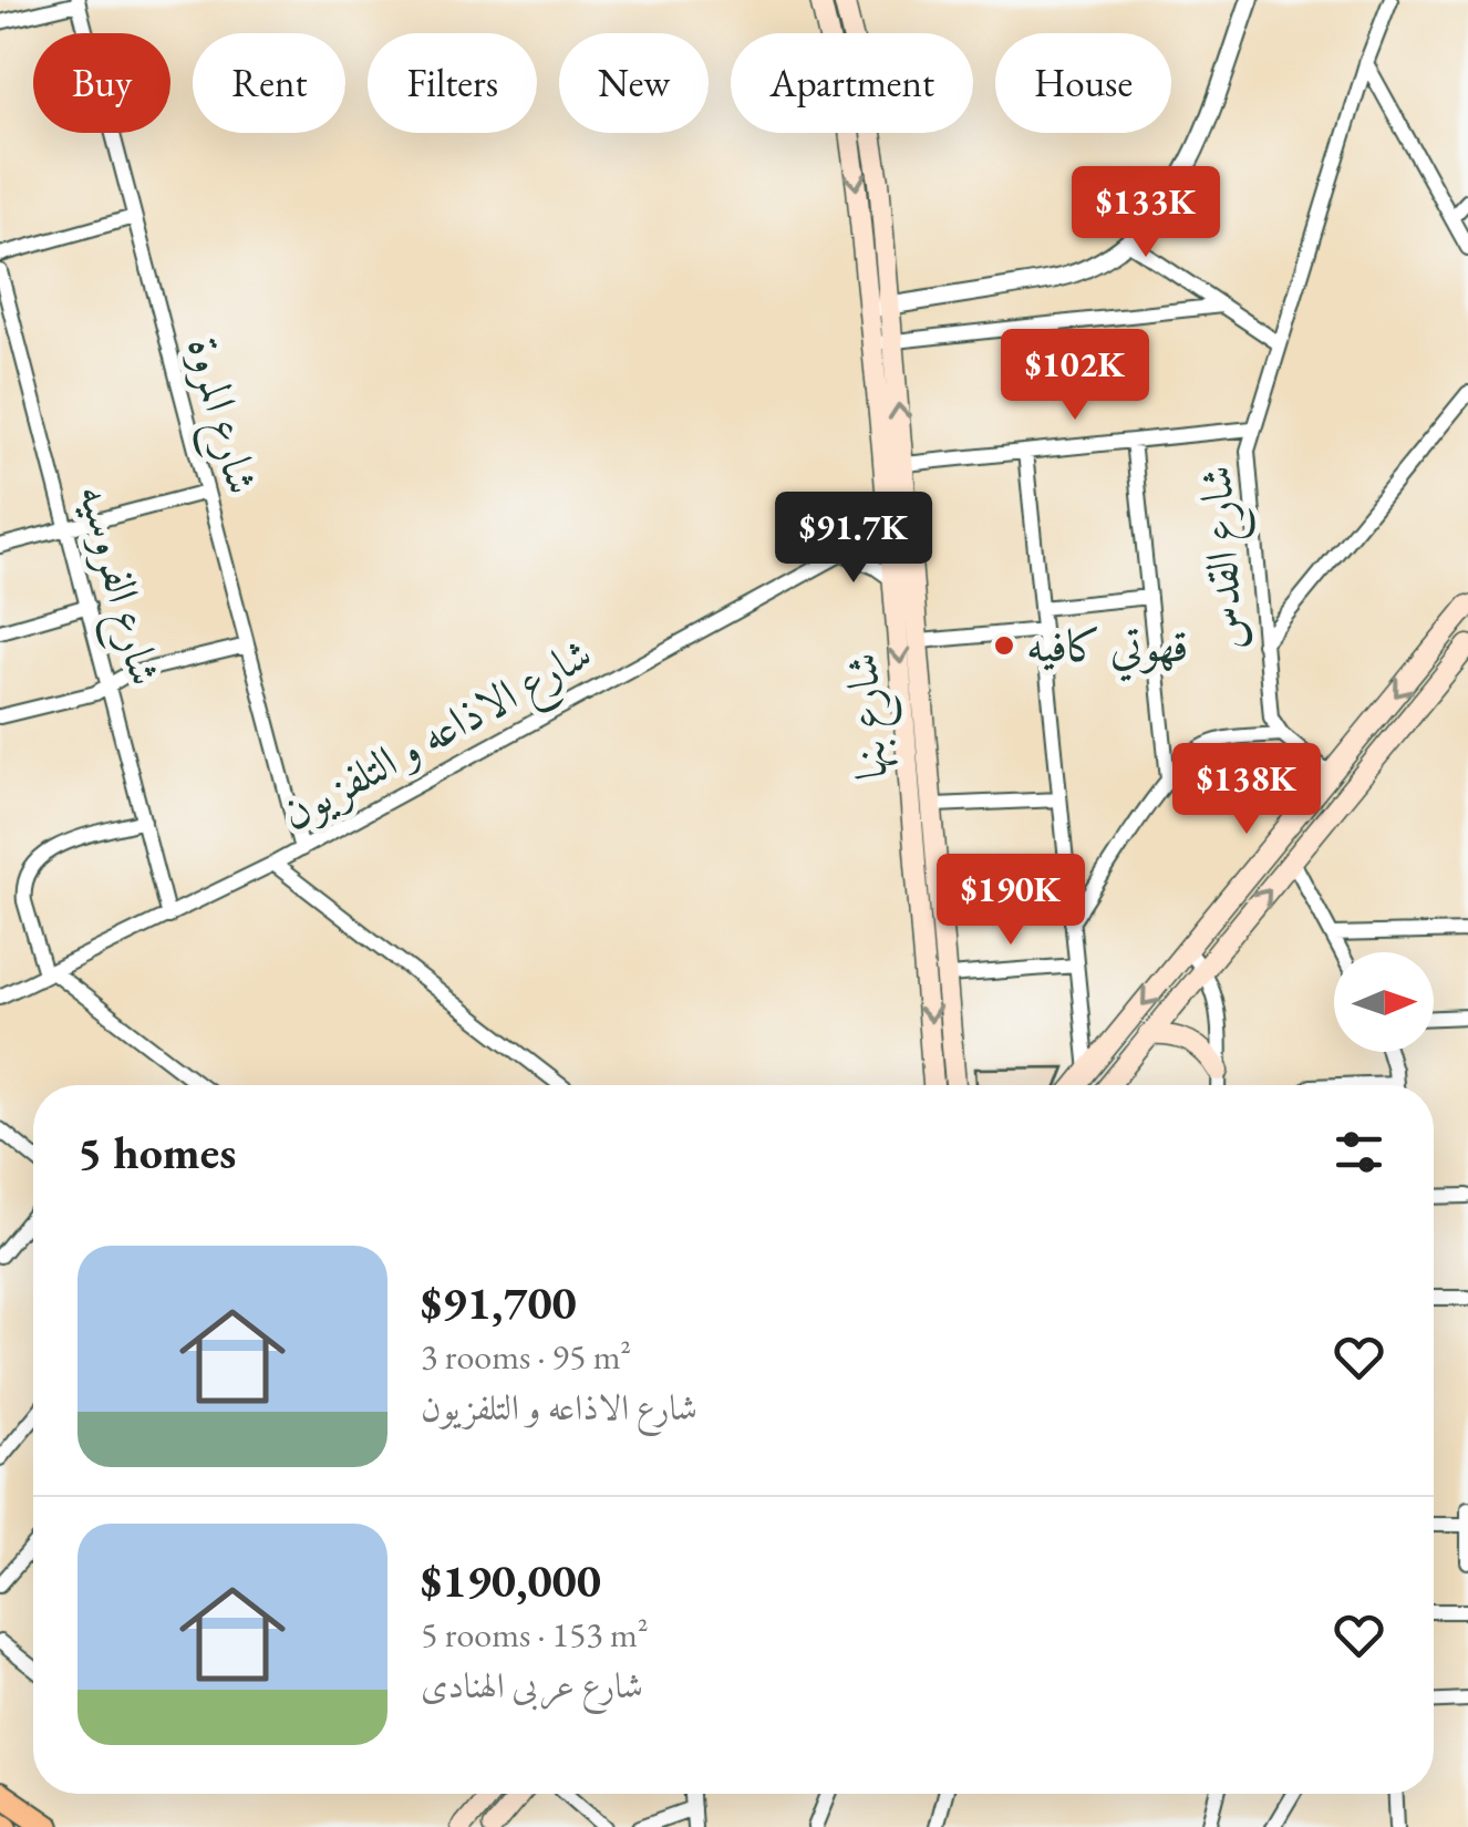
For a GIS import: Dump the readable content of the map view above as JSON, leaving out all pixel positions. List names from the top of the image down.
{
  "streets": {
    "main road": ["شارع بنها"],
    "street": [
      "شارع المروة",
      "شارع القدس",
      "شارع الفروسيه",
      "شارع الاذاعه و التلفزيون"
    ]
  },
  "crossings": [
    ["شارع المروة", "شارع الاذاعه و التلفزيون"],
    ["شارع الفروسيه", "شارع الاذاعه و التلفزيون"],
    ["شارع بنها", "شارع الاذاعه و التلفزيون"]
  ],
  "places": ["قهوتي كافيه"],
  "north": "right",
  "page": {
    "chip": [
      "Buy",
      "Rent",
      "Filters",
      "New",
      "Apartment",
      "House"
    ],
    "price": [
      "$133K",
      "$102K",
      "$91.7K",
      "$138K",
      "$190K"
    ],
    "heading": "5 homes",
    "list": [
      {
        "name": "$91,700",
        "note": "3 rooms · 95 m² · شارع الاذاعه و التلفزيون"
      },
      {
        "name": "$190,000",
        "note": "5 rooms · 153 m² · شارع عربى الهنادى"
      }
    ]
  }
}
